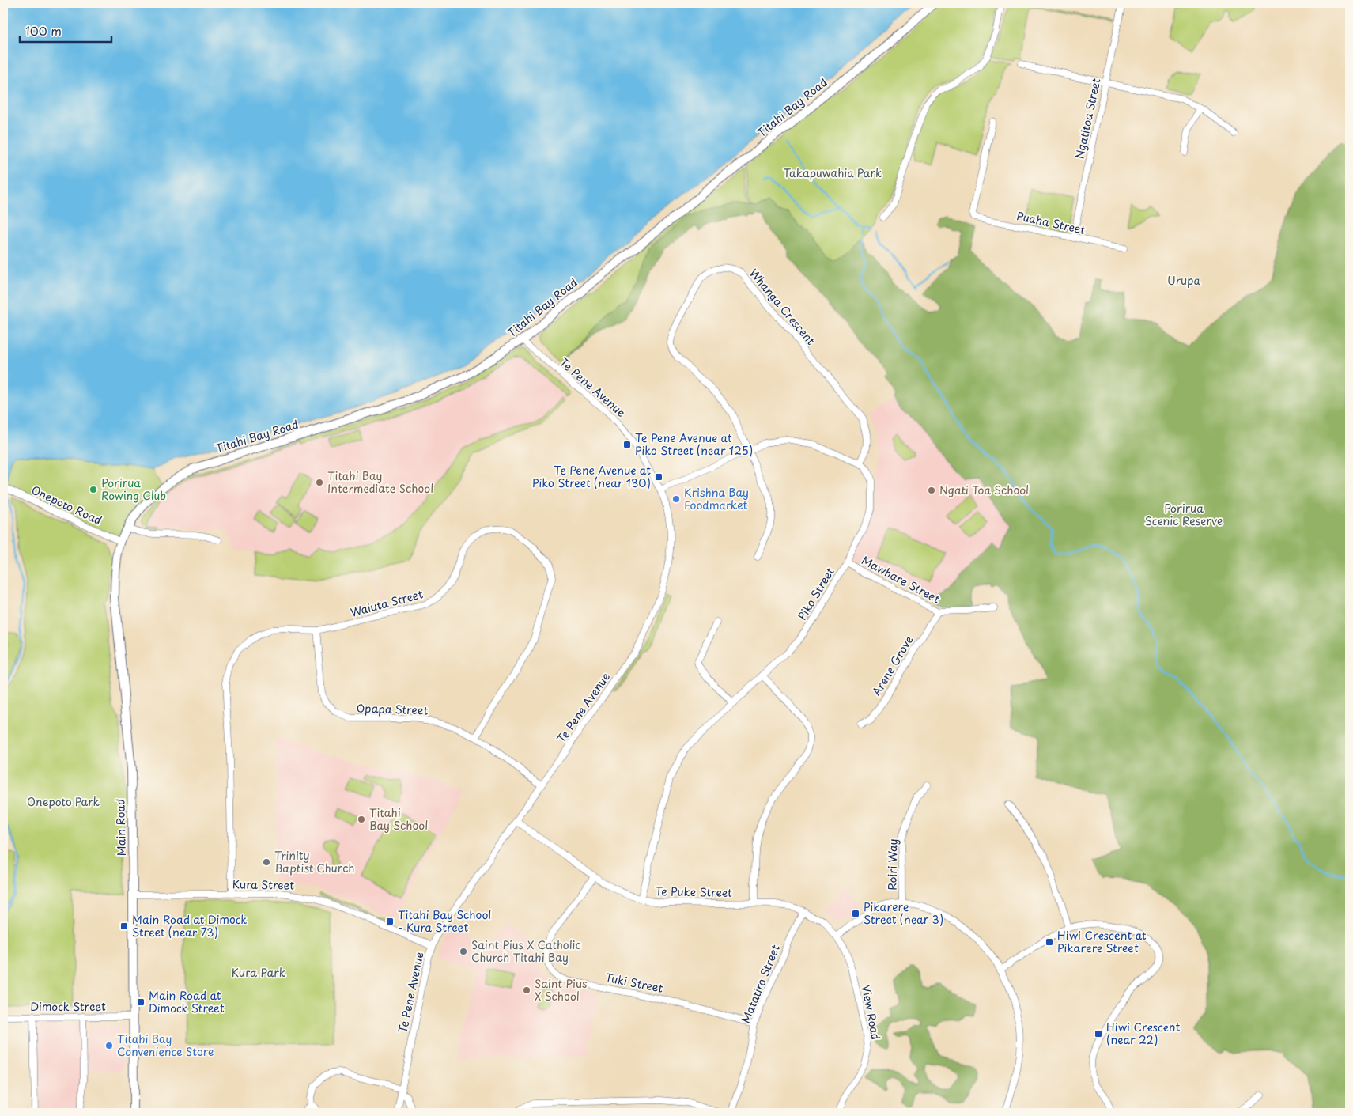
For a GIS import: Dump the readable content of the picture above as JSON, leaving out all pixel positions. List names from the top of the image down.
{
  "streets": {
    "main road": ["Titahi Bay Road", "Main Road"],
    "street": [
      "Ngatitoa Street",
      "Puaha Street",
      "Whanga Crescent",
      "Te Pene Avenue",
      "Onepoto Road",
      "Mawhare Street",
      "Piko Street",
      "Waiuta Street",
      "Arene Grove",
      "Opapa Street",
      "Roiri Way",
      "Kura Street",
      "Te Puke Street",
      "Tuki Street",
      "Matatiro Street",
      "Dimock Street",
      "View Road"
    ]
  },
  "crossings": [
    ["Titahi Bay Road", "Te Pene Avenue"],
    ["Titahi Bay Road", "Onepoto Road"],
    ["Titahi Bay Road", "Main Road"],
    ["Ngatitoa Street", "Puaha Street"],
    ["Whanga Crescent", "Piko Street"],
    ["Te Pene Avenue", "Opapa Street"],
    ["Te Pene Avenue", "Kura Street"],
    ["Te Pene Avenue", "Te Puke Street"],
    ["Onepoto Road", "Main Road"],
    ["Mawhare Street", "Piko Street"],
    ["Mawhare Street", "Arene Grove"],
    ["Piko Street", "Te Puke Street"],
    ["Waiuta Street", "Opapa Street"],
    ["Waiuta Street", "Kura Street"],
    ["Main Road", "Kura Street"],
    ["Main Road", "Dimock Street"],
    ["Te Puke Street", "Tuki Street"],
    ["Te Puke Street", "Matatiro Street"],
    ["Te Puke Street", "View Road"],
    ["Tuki Street", "Matatiro Street"]
  ],
  "parks": [
    "Takapuwahia Park",
    "Urupa",
    "Porirua Scenic Reserve",
    "Onepoto Park",
    "Kura Park"
  ],
  "places": {
    "transit": [
      "Te Pene Avenue at Piko Street (near 125)",
      "Te Pene Avenue at Piko Street (near 130)",
      "Pikarere Street (near 3)",
      "Titahi Bay School - Kura Street",
      "Main Road at Dimock Street (near 73)",
      "Hiwi Crescent at Pikarere Street",
      "Main Road at Dimock Street",
      "Hiwi Crescent (near 22)"
    ],
    "other": [
      "Titahi Bay Intermediate School",
      "Porirua Rowing Club",
      "Ngati Toa School",
      "Krishna Bay Foodmarket",
      "Titahi Bay School",
      "Trinity Baptist Church",
      "Saint Pius X Catholic Church Titahi Bay",
      "Saint Pius X School",
      "Titahi Bay Convenience Store"
    ]
  },
  "scale_bar": "100 m"
}
